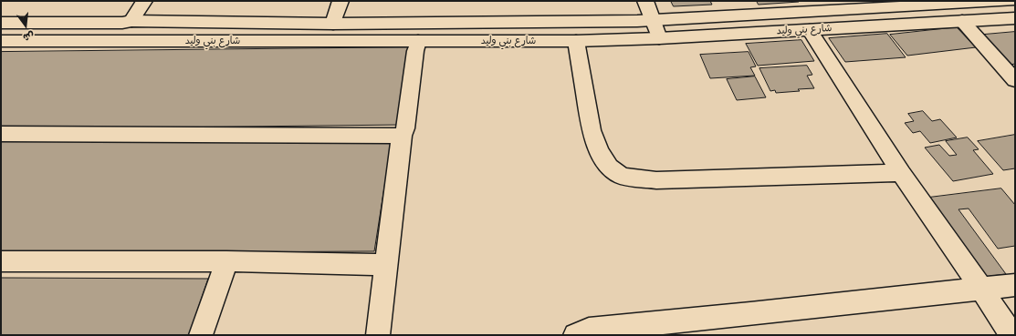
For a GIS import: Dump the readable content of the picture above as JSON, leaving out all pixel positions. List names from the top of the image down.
{
  "streets": {
    "street": ["شارع بني وليد"]
  },
  "north": "bottom"
}
